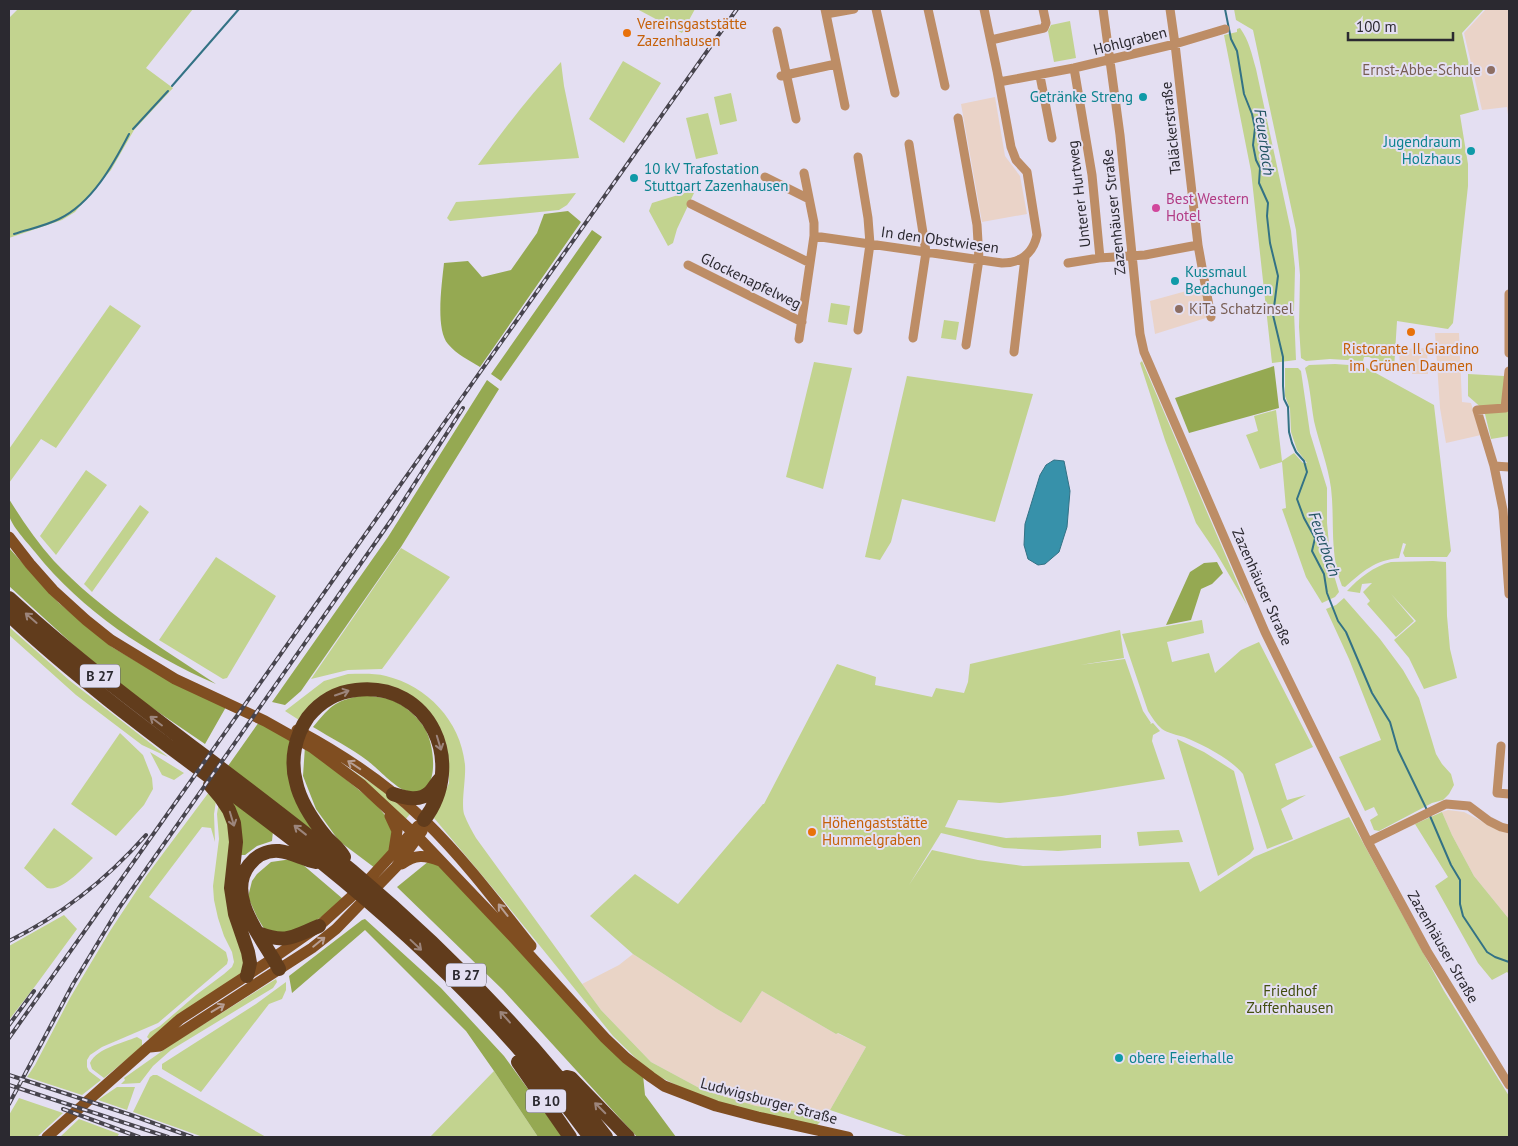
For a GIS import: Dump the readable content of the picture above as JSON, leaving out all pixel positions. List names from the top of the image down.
{
  "streets": {
    "highway": ["B 27", "B 10"],
    "main road": ["Ludwigsburger Straße"],
    "street": [
      "Hohlgraben",
      "Taläckerstraße",
      "Unterer Hurtweg",
      "Zazenhäuser Straße",
      "In den Obstwiesen",
      "Glockenapfelweg"
    ]
  },
  "crossings": [
    ["Hohlgraben", "Taläckerstraße"],
    ["Hohlgraben", "Unterer Hurtweg"],
    ["Hohlgraben", "Zazenhäuser Straße"],
    ["Unterer Hurtweg", "Zazenhäuser Straße"],
    ["B 27", "B 10"],
    ["B 27", "Ludwigsburger Straße"]
  ],
  "water": ["Feuerbach"],
  "parks": ["Friedhof Zuffenhausen"],
  "places": [
    "Vereinsgaststätte Zazenhausen",
    "Ernst-Abbe-Schule",
    "Getränke Streng",
    "Jugendraum Holzhaus",
    "10 kV Trafostation Stuttgart Zazenhausen",
    "Best Western Hotel",
    "Kussmaul Bedachungen",
    "KiTa Schatzinsel",
    "Ristorante Il Giardino im Grünen Daumen",
    "Höhengaststätte Hummelgraben",
    "obere Feierhalle"
  ],
  "scale_bar": "100 m"
}
